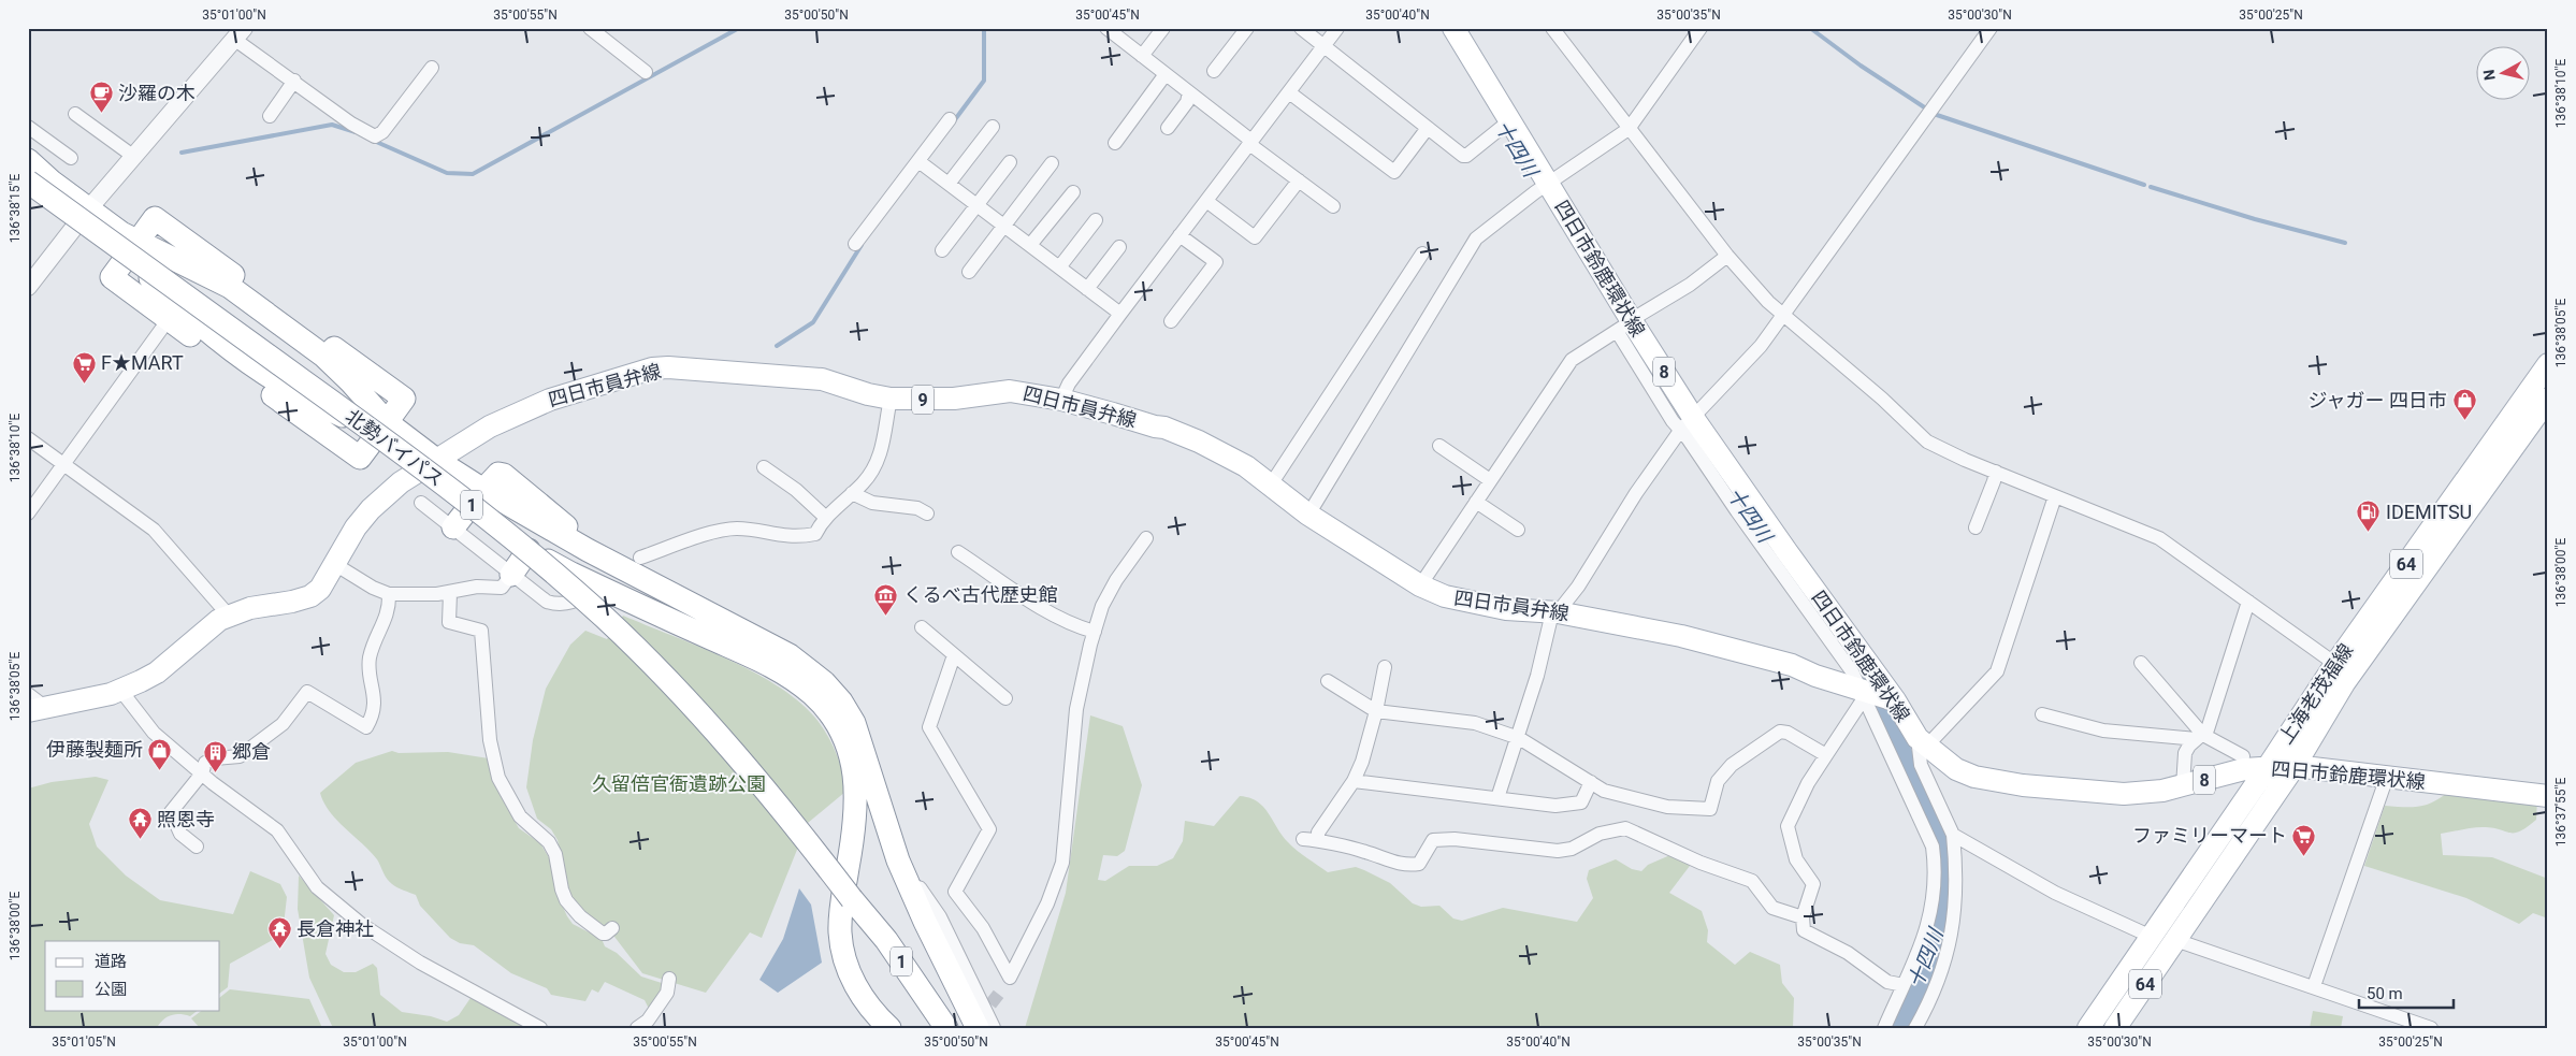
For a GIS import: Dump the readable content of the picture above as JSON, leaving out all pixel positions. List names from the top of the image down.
{
  "streets": {
    "highway": ["北勢バイパス", "1"],
    "main road": [
      "四日市鈴鹿環状線",
      "8",
      "四日市員弁線",
      "9",
      "64",
      "上海老茂福線"
    ]
  },
  "crossings": [
    ["四日市鈴鹿環状線", "四日市員弁線"],
    ["四日市鈴鹿環状線", "上海老茂福線"],
    ["北勢バイパス", "1"]
  ],
  "water": ["十四川"],
  "parks": ["久留倍官衙遺跡公園"],
  "places": {
    "cafe": ["沙羅の木"],
    "supermarket": ["F★MART", "ファミリーマート"],
    "shop": ["ジャガー 四日市", "伊藤製麺所"],
    "fuel station": ["IDEMITSU"],
    "museum": ["くるべ古代歴史館"],
    "building": ["郷倉"],
    "temple": ["照恩寺", "長倉神社"]
  },
  "legend": ["道路", "公園"],
  "scale_bar": "50 m",
  "north": "left",
  "coordinates": [
    "35°01'00\"N",
    "35°00'55\"N",
    "35°00'50\"N",
    "35°00'45\"N",
    "35°00'40\"N",
    "35°00'35\"N",
    "35°00'30\"N",
    "35°00'25\"N",
    "136°38'10\"E",
    "136°38'15\"E",
    "136°38'05\"E",
    "136°38'00\"E",
    "136°37'55\"E",
    "35°01'05\"N"
  ]
}
